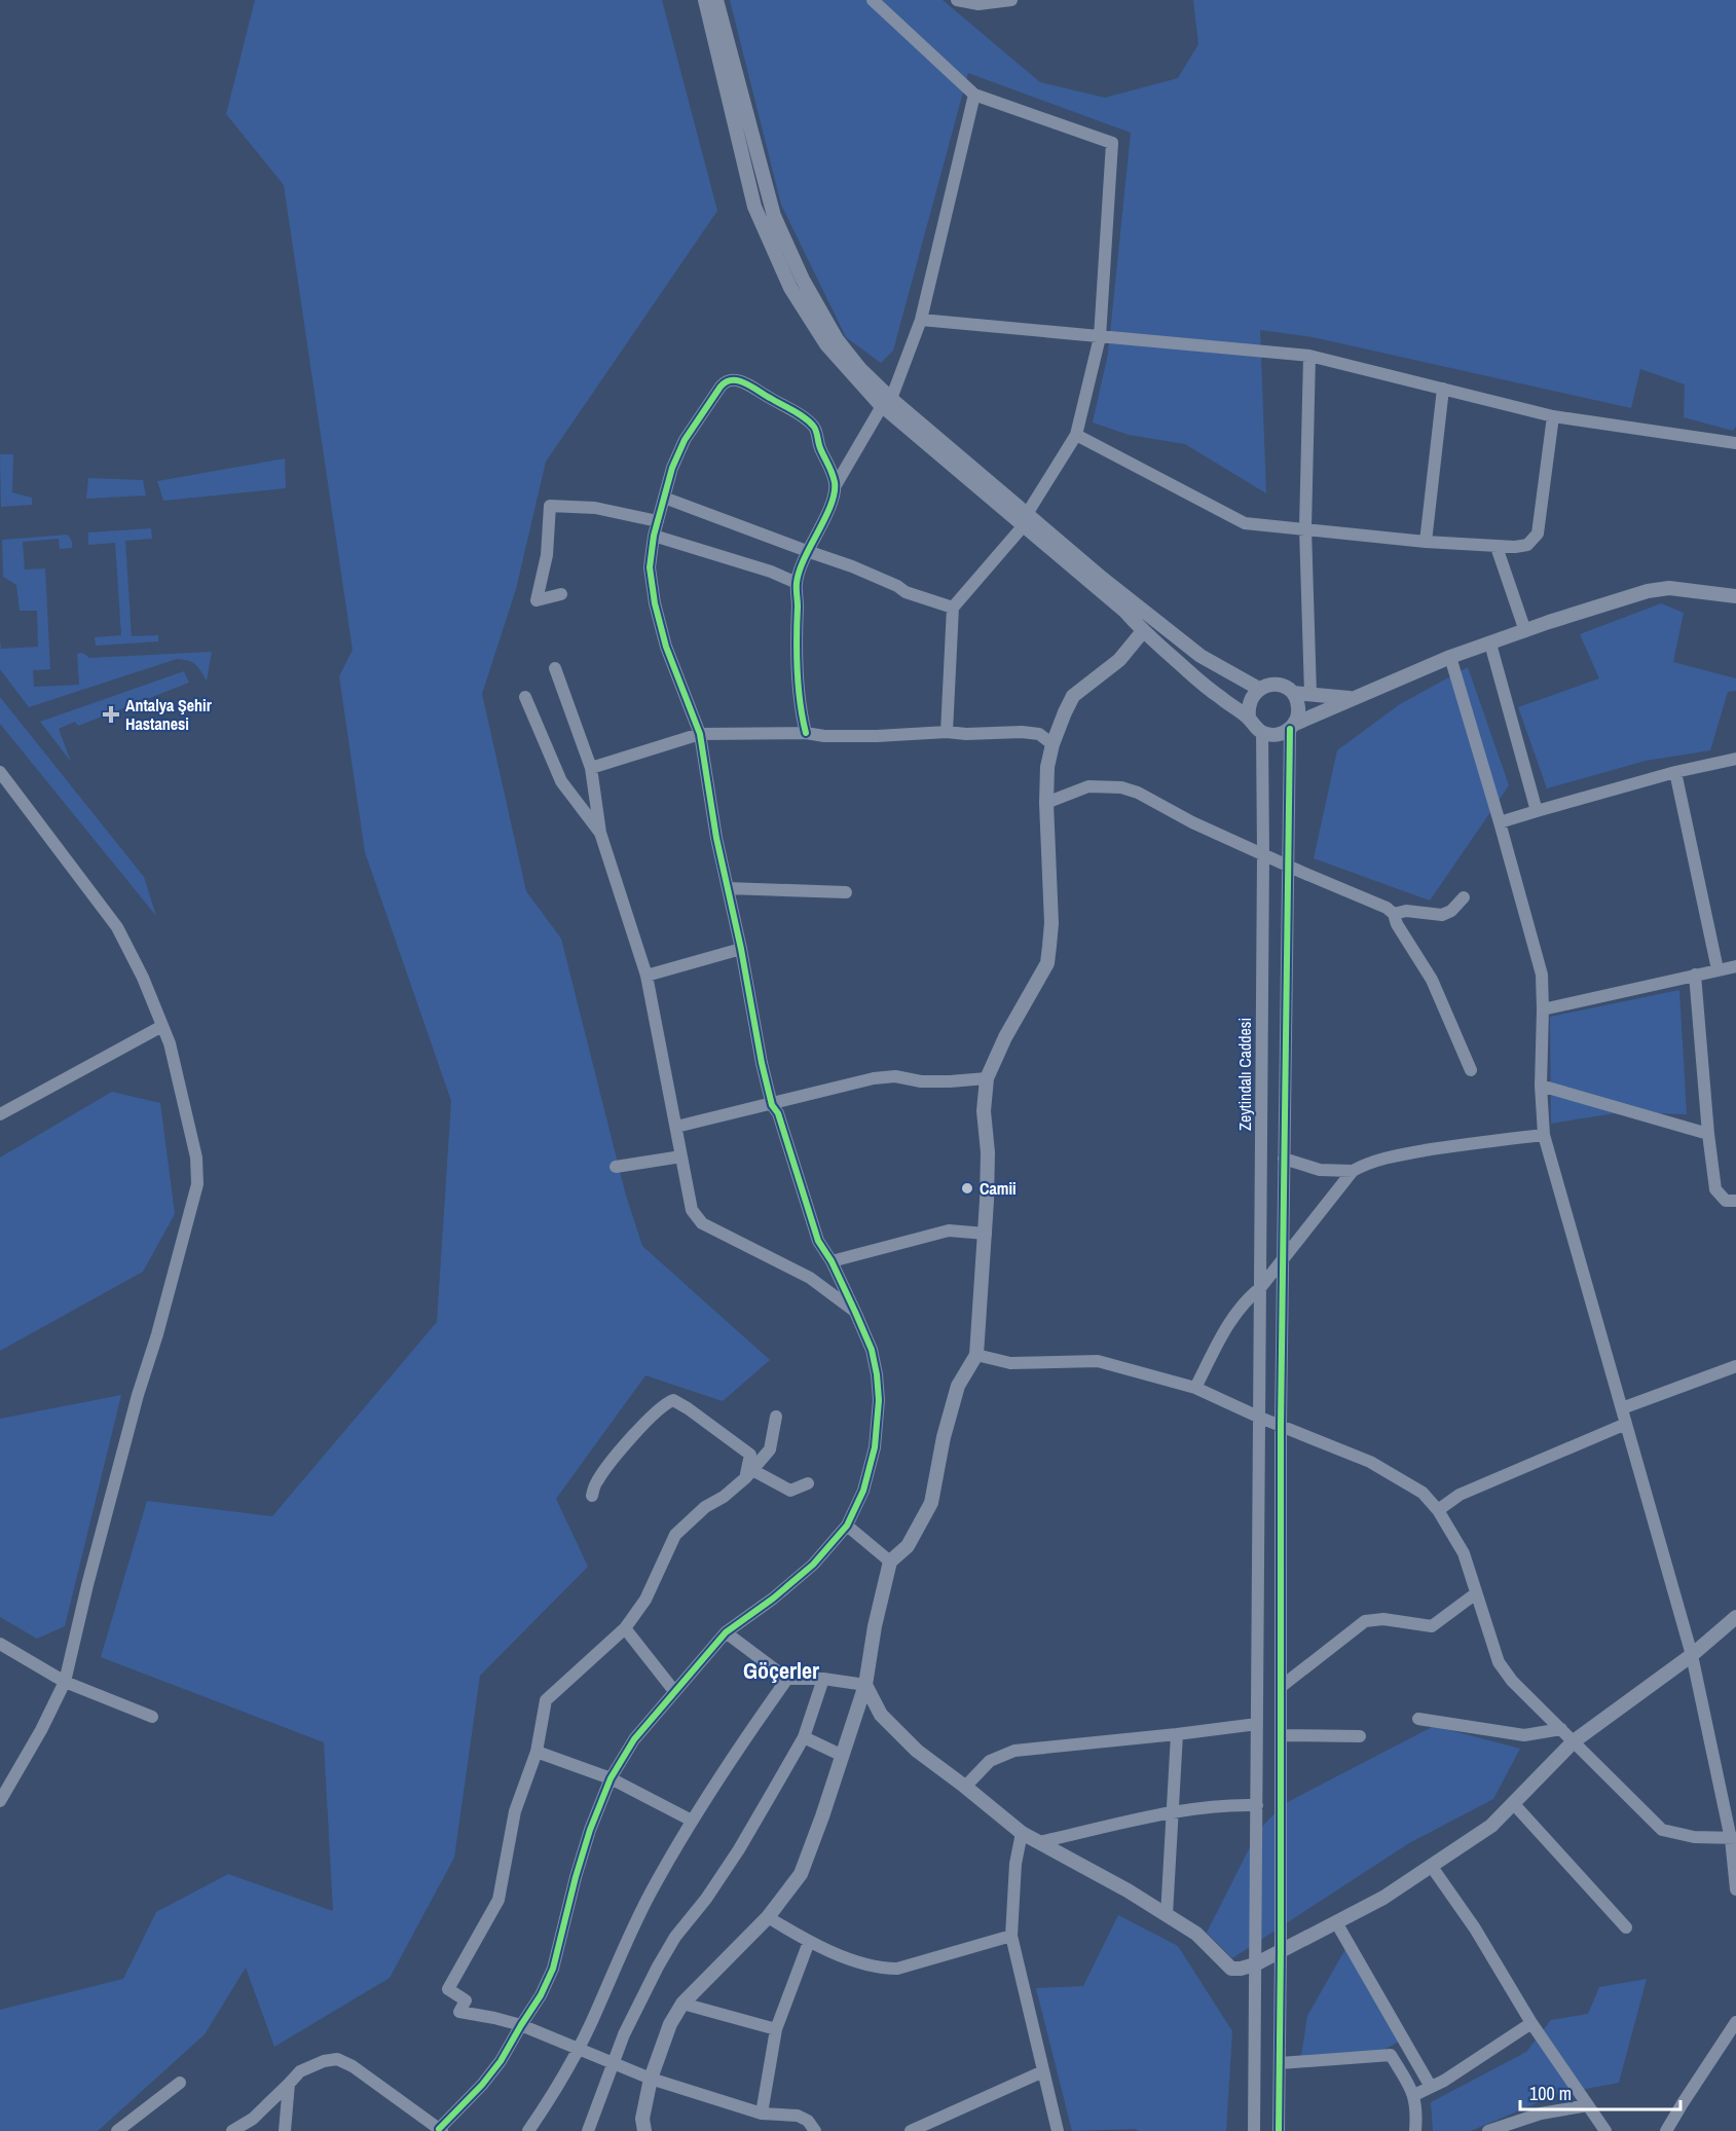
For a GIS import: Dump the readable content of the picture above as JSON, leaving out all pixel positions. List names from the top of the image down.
{
  "streets": {
    "street": ["Zeytindalı Caddesi"]
  },
  "districts": ["Göçerler"],
  "places": {
    "health": ["Antalya Şehir Hastanesi"],
    "other": ["Camii"]
  },
  "scale_bar": "100 m"
}
